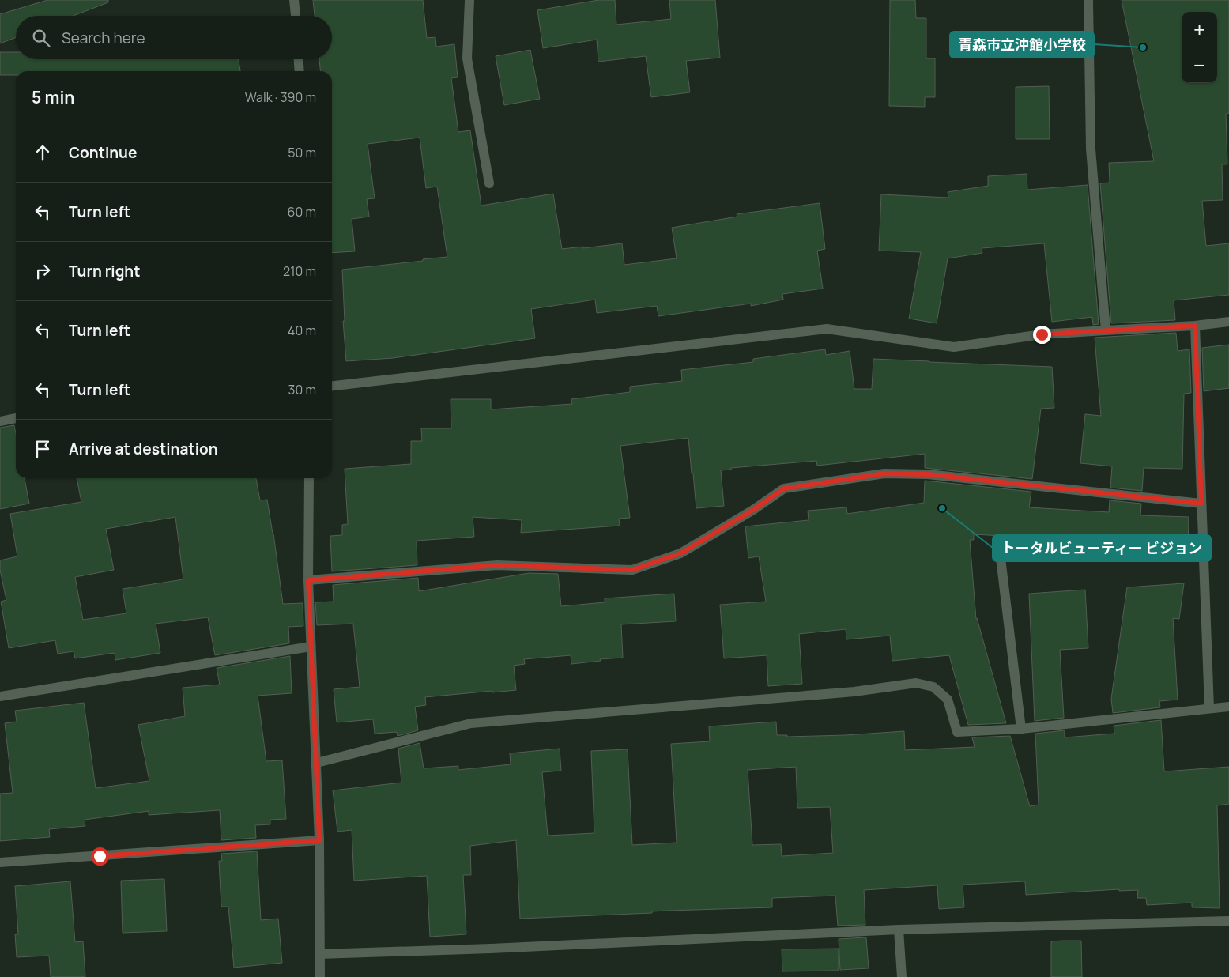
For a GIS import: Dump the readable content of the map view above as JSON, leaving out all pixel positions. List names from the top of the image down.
{
  "places": ["青森市立沖館小学校", "トータルビューティー ビジョン"],
  "page": {
    "map_buttons": ["+", "−"],
    "search": "Search here",
    "heading": ["5 min", "Walk · 390 m"],
    "list": [
      ["Continue", "50 m"],
      ["Turn left", "60 m"],
      ["Turn right", "210 m"],
      ["Turn left", "40 m"],
      ["Turn left", "30 m"],
      "Arrive at destination"
    ]
  }
}
